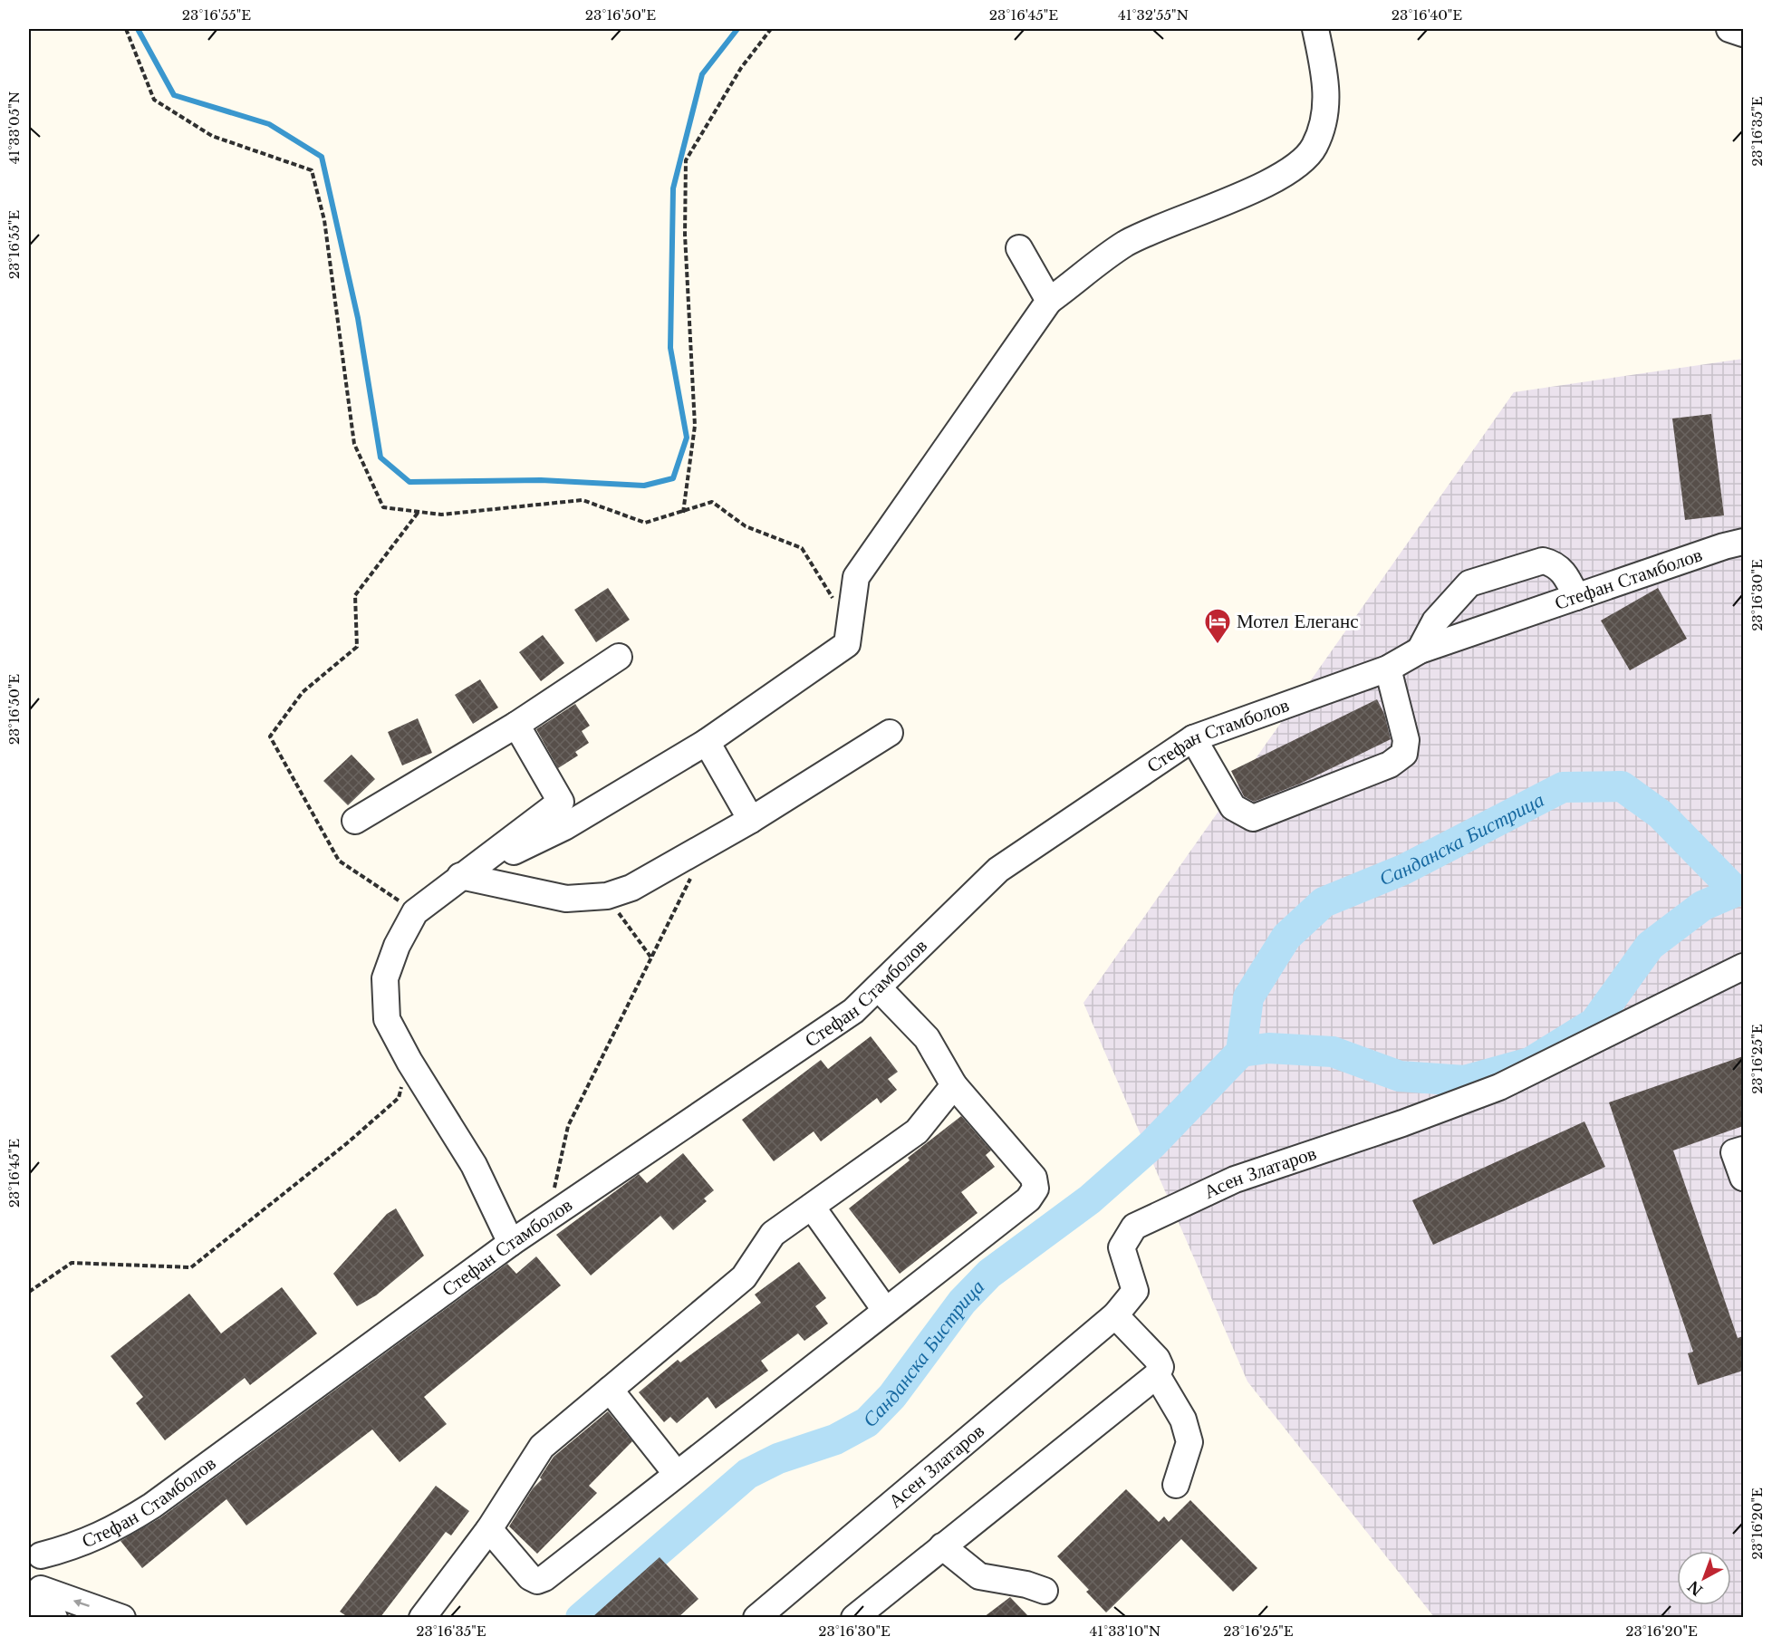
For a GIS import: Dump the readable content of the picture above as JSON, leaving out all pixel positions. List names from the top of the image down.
{
  "streets": {
    "street": ["Стефан Стамболов", "Асен Златаров"]
  },
  "water": ["Санданска Бистрица"],
  "places": {
    "hotel": ["Мотел Елеганс"]
  },
  "north": "bottom left",
  "coordinates": [
    "23°16'55\"E",
    "23°16'50\"E",
    "23°16'45\"E",
    "41°32'55\"N",
    "23°16'40\"E",
    "41°33'05\"N",
    "23°16'35\"E",
    "23°16'30\"E",
    "23°16'25\"E",
    "23°16'20\"E",
    "41°33'10\"N"
  ]
}
